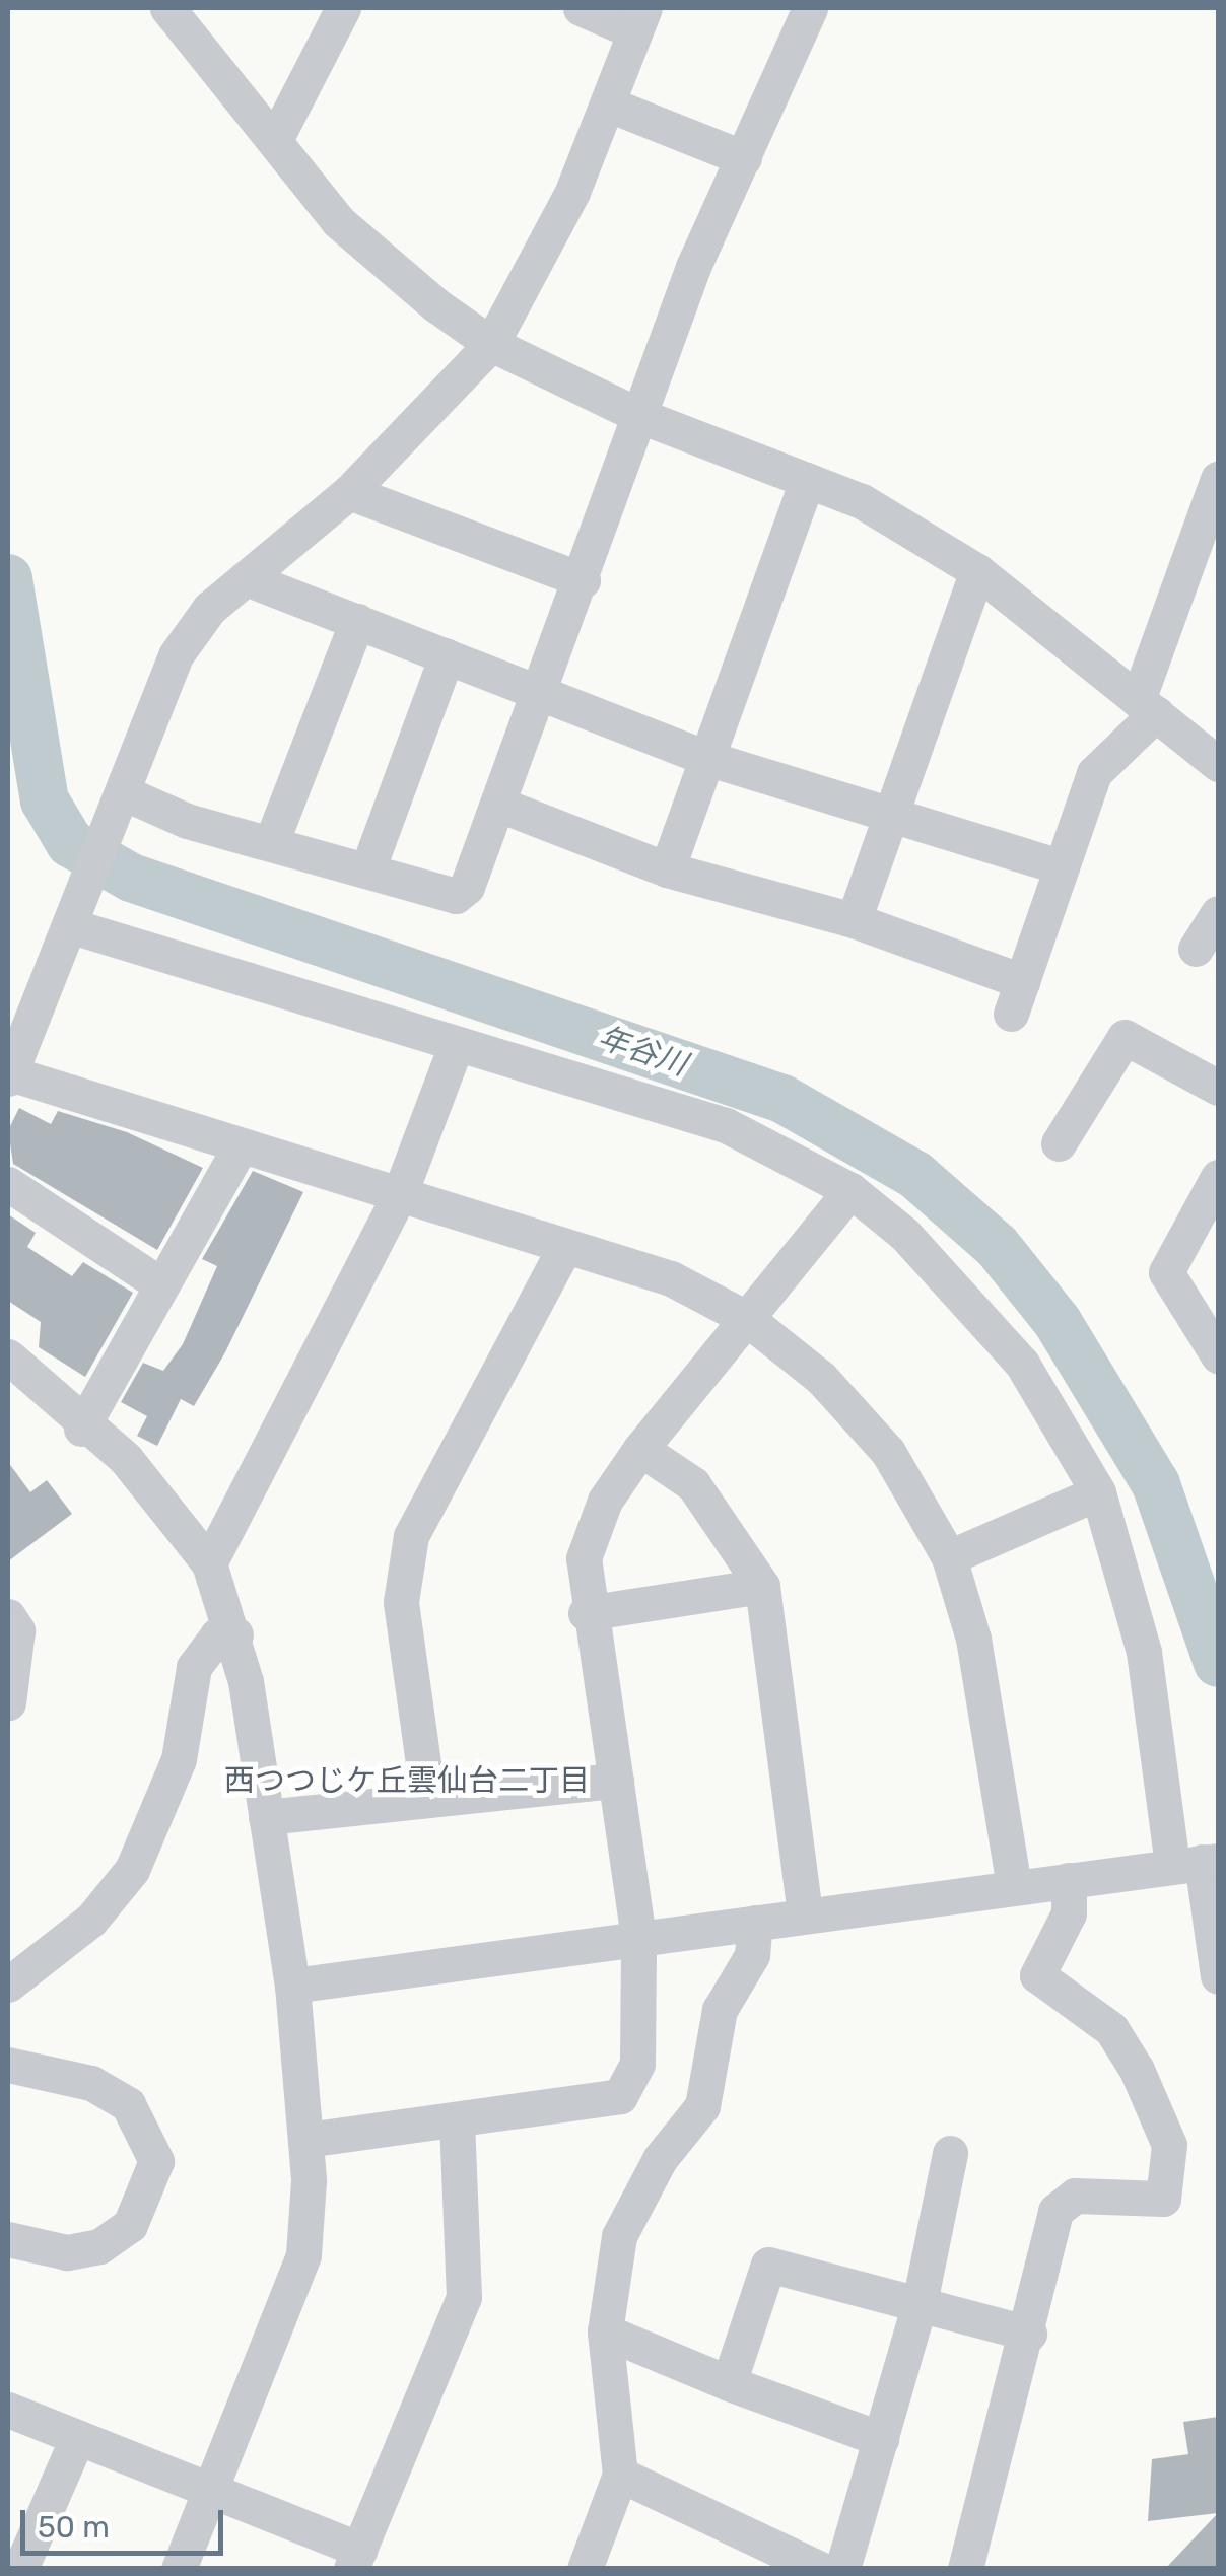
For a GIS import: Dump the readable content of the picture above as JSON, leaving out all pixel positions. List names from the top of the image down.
{
  "districts": ["西つつじケ丘雲仙台二丁目"],
  "water": ["年谷川"],
  "scale_bar": "50 m"
}
